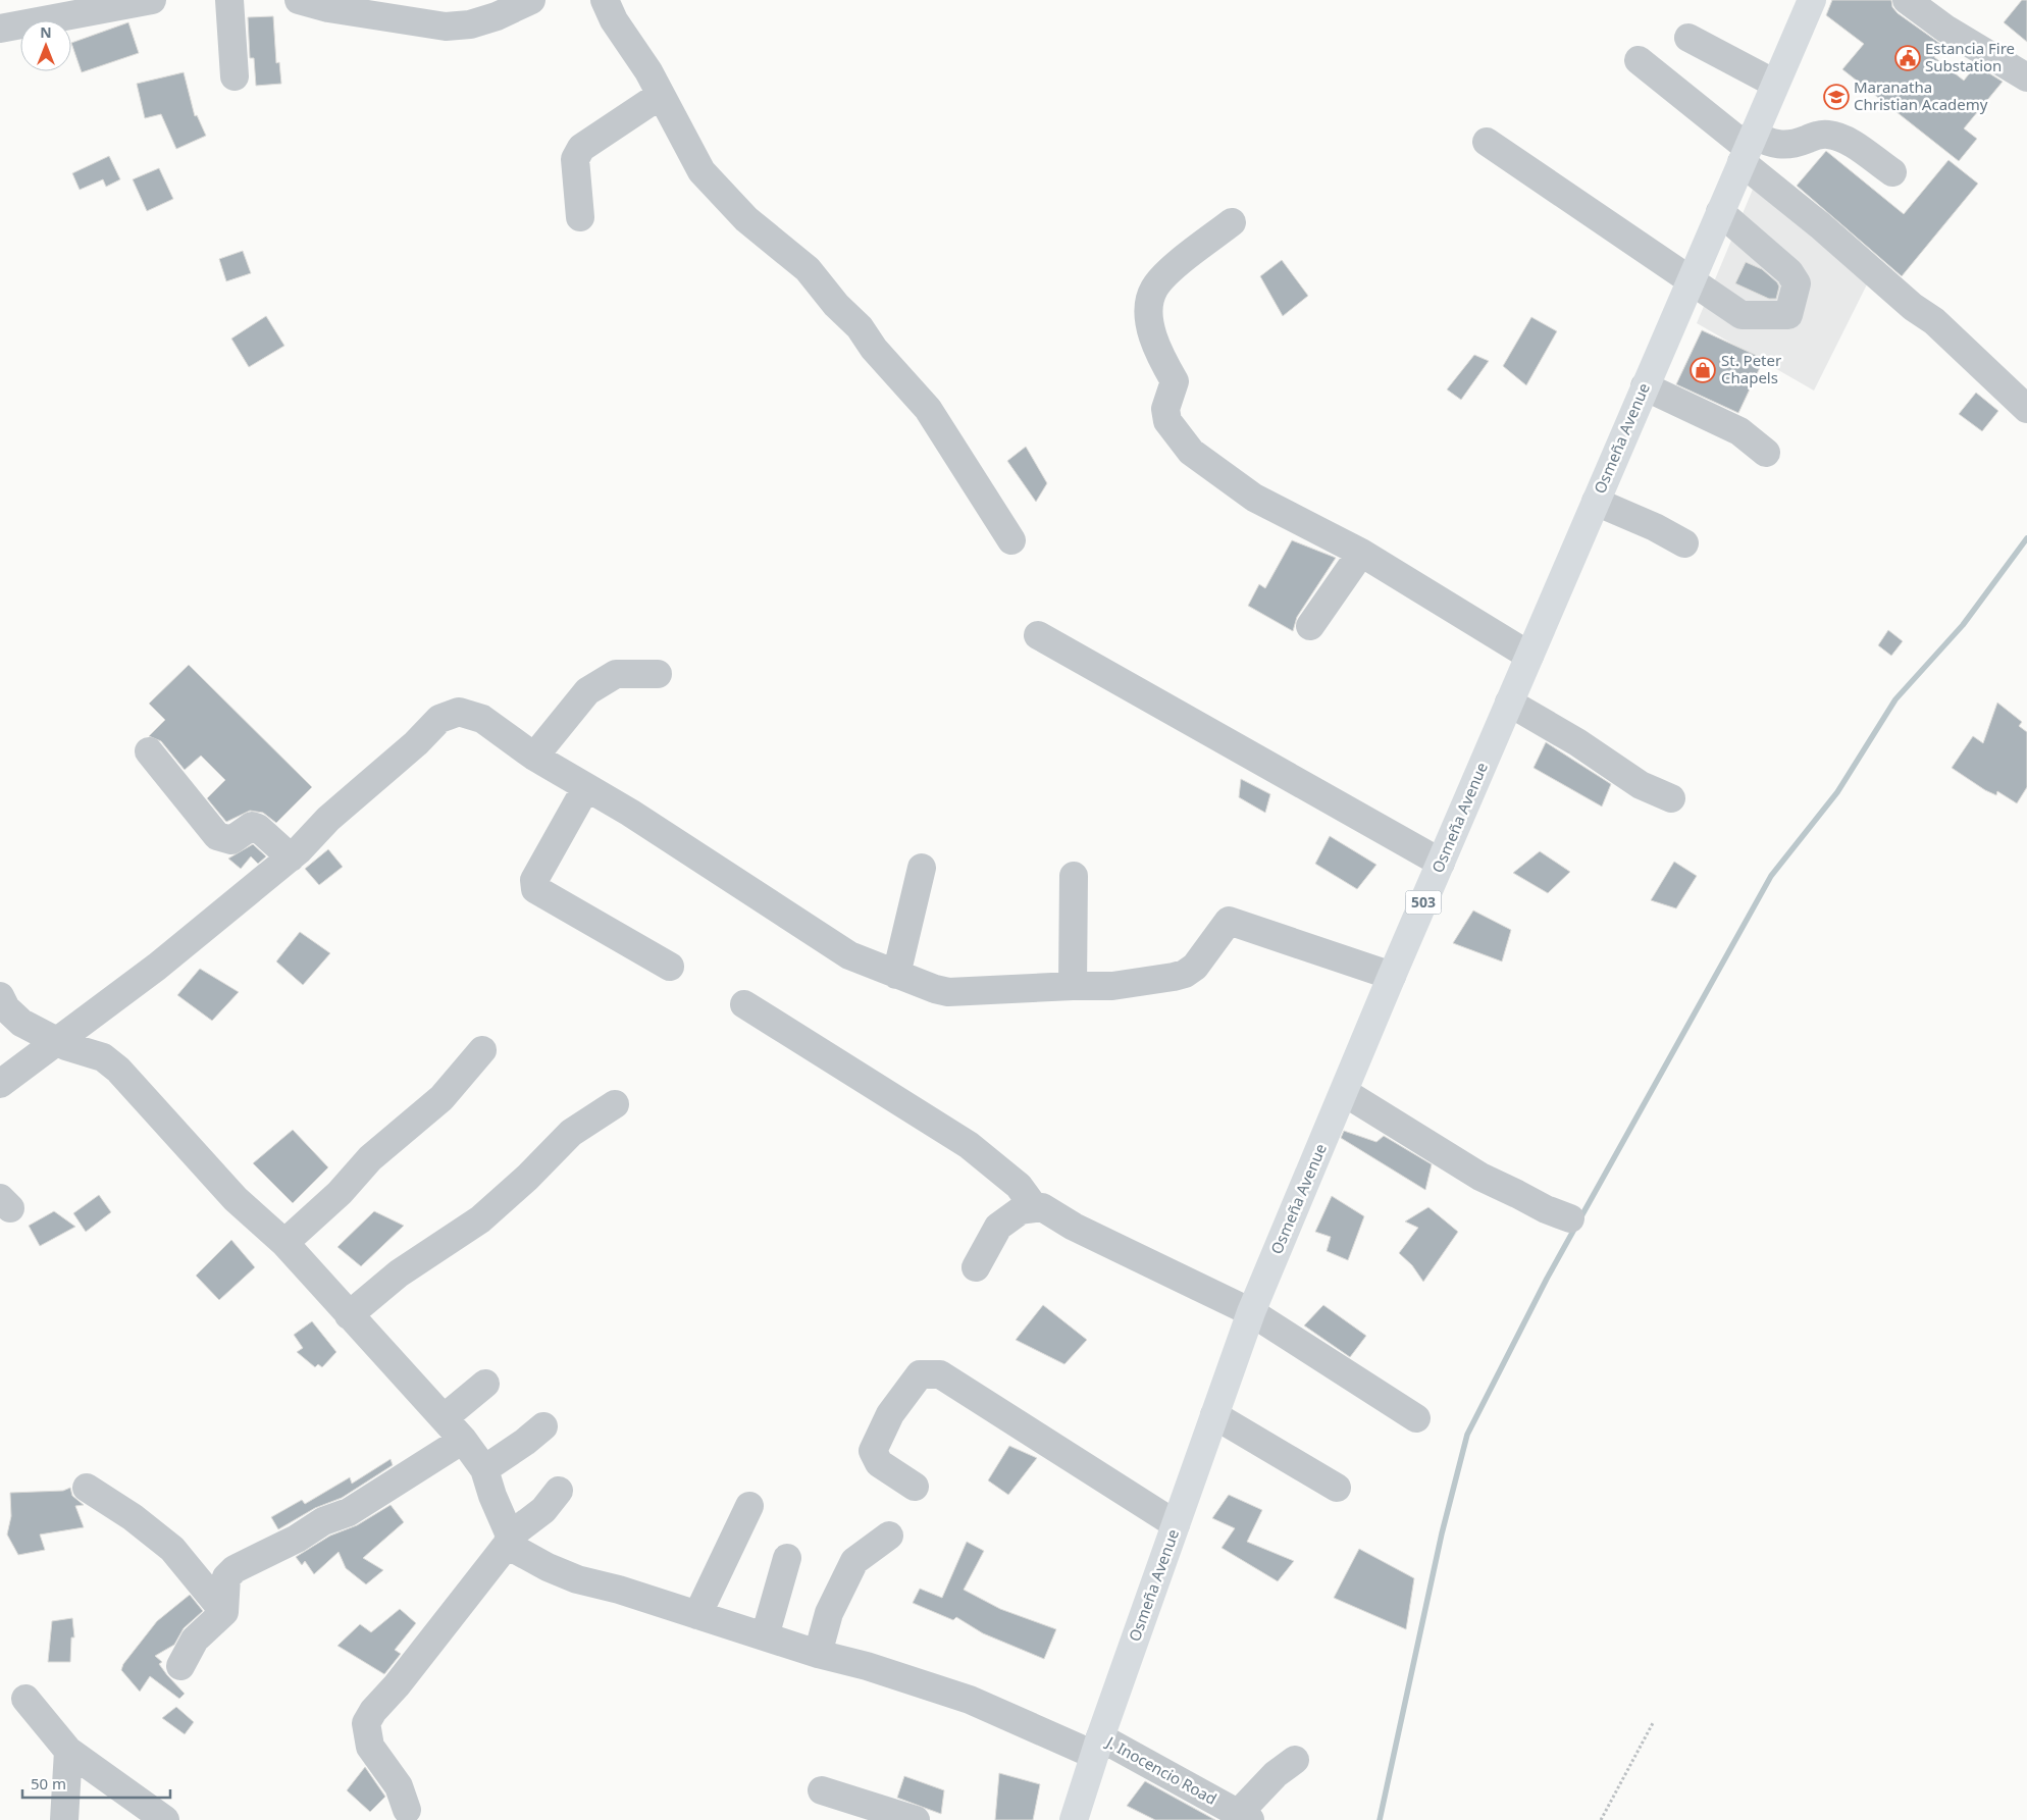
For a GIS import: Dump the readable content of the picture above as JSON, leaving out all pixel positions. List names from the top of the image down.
{
  "streets": {
    "main road": ["Osmeña Avenue", "503"],
    "street": ["J. Inocencio Road"]
  },
  "crossings": [
    ["Osmeña Avenue", "J. Inocencio Road"]
  ],
  "places": {
    "public building": ["Estancia Fire Substation"],
    "school or university": ["Maranatha Christian Academy"],
    "shop": ["St. Peter Chapels"]
  },
  "scale_bar": "50 m",
  "north": "top"
}
